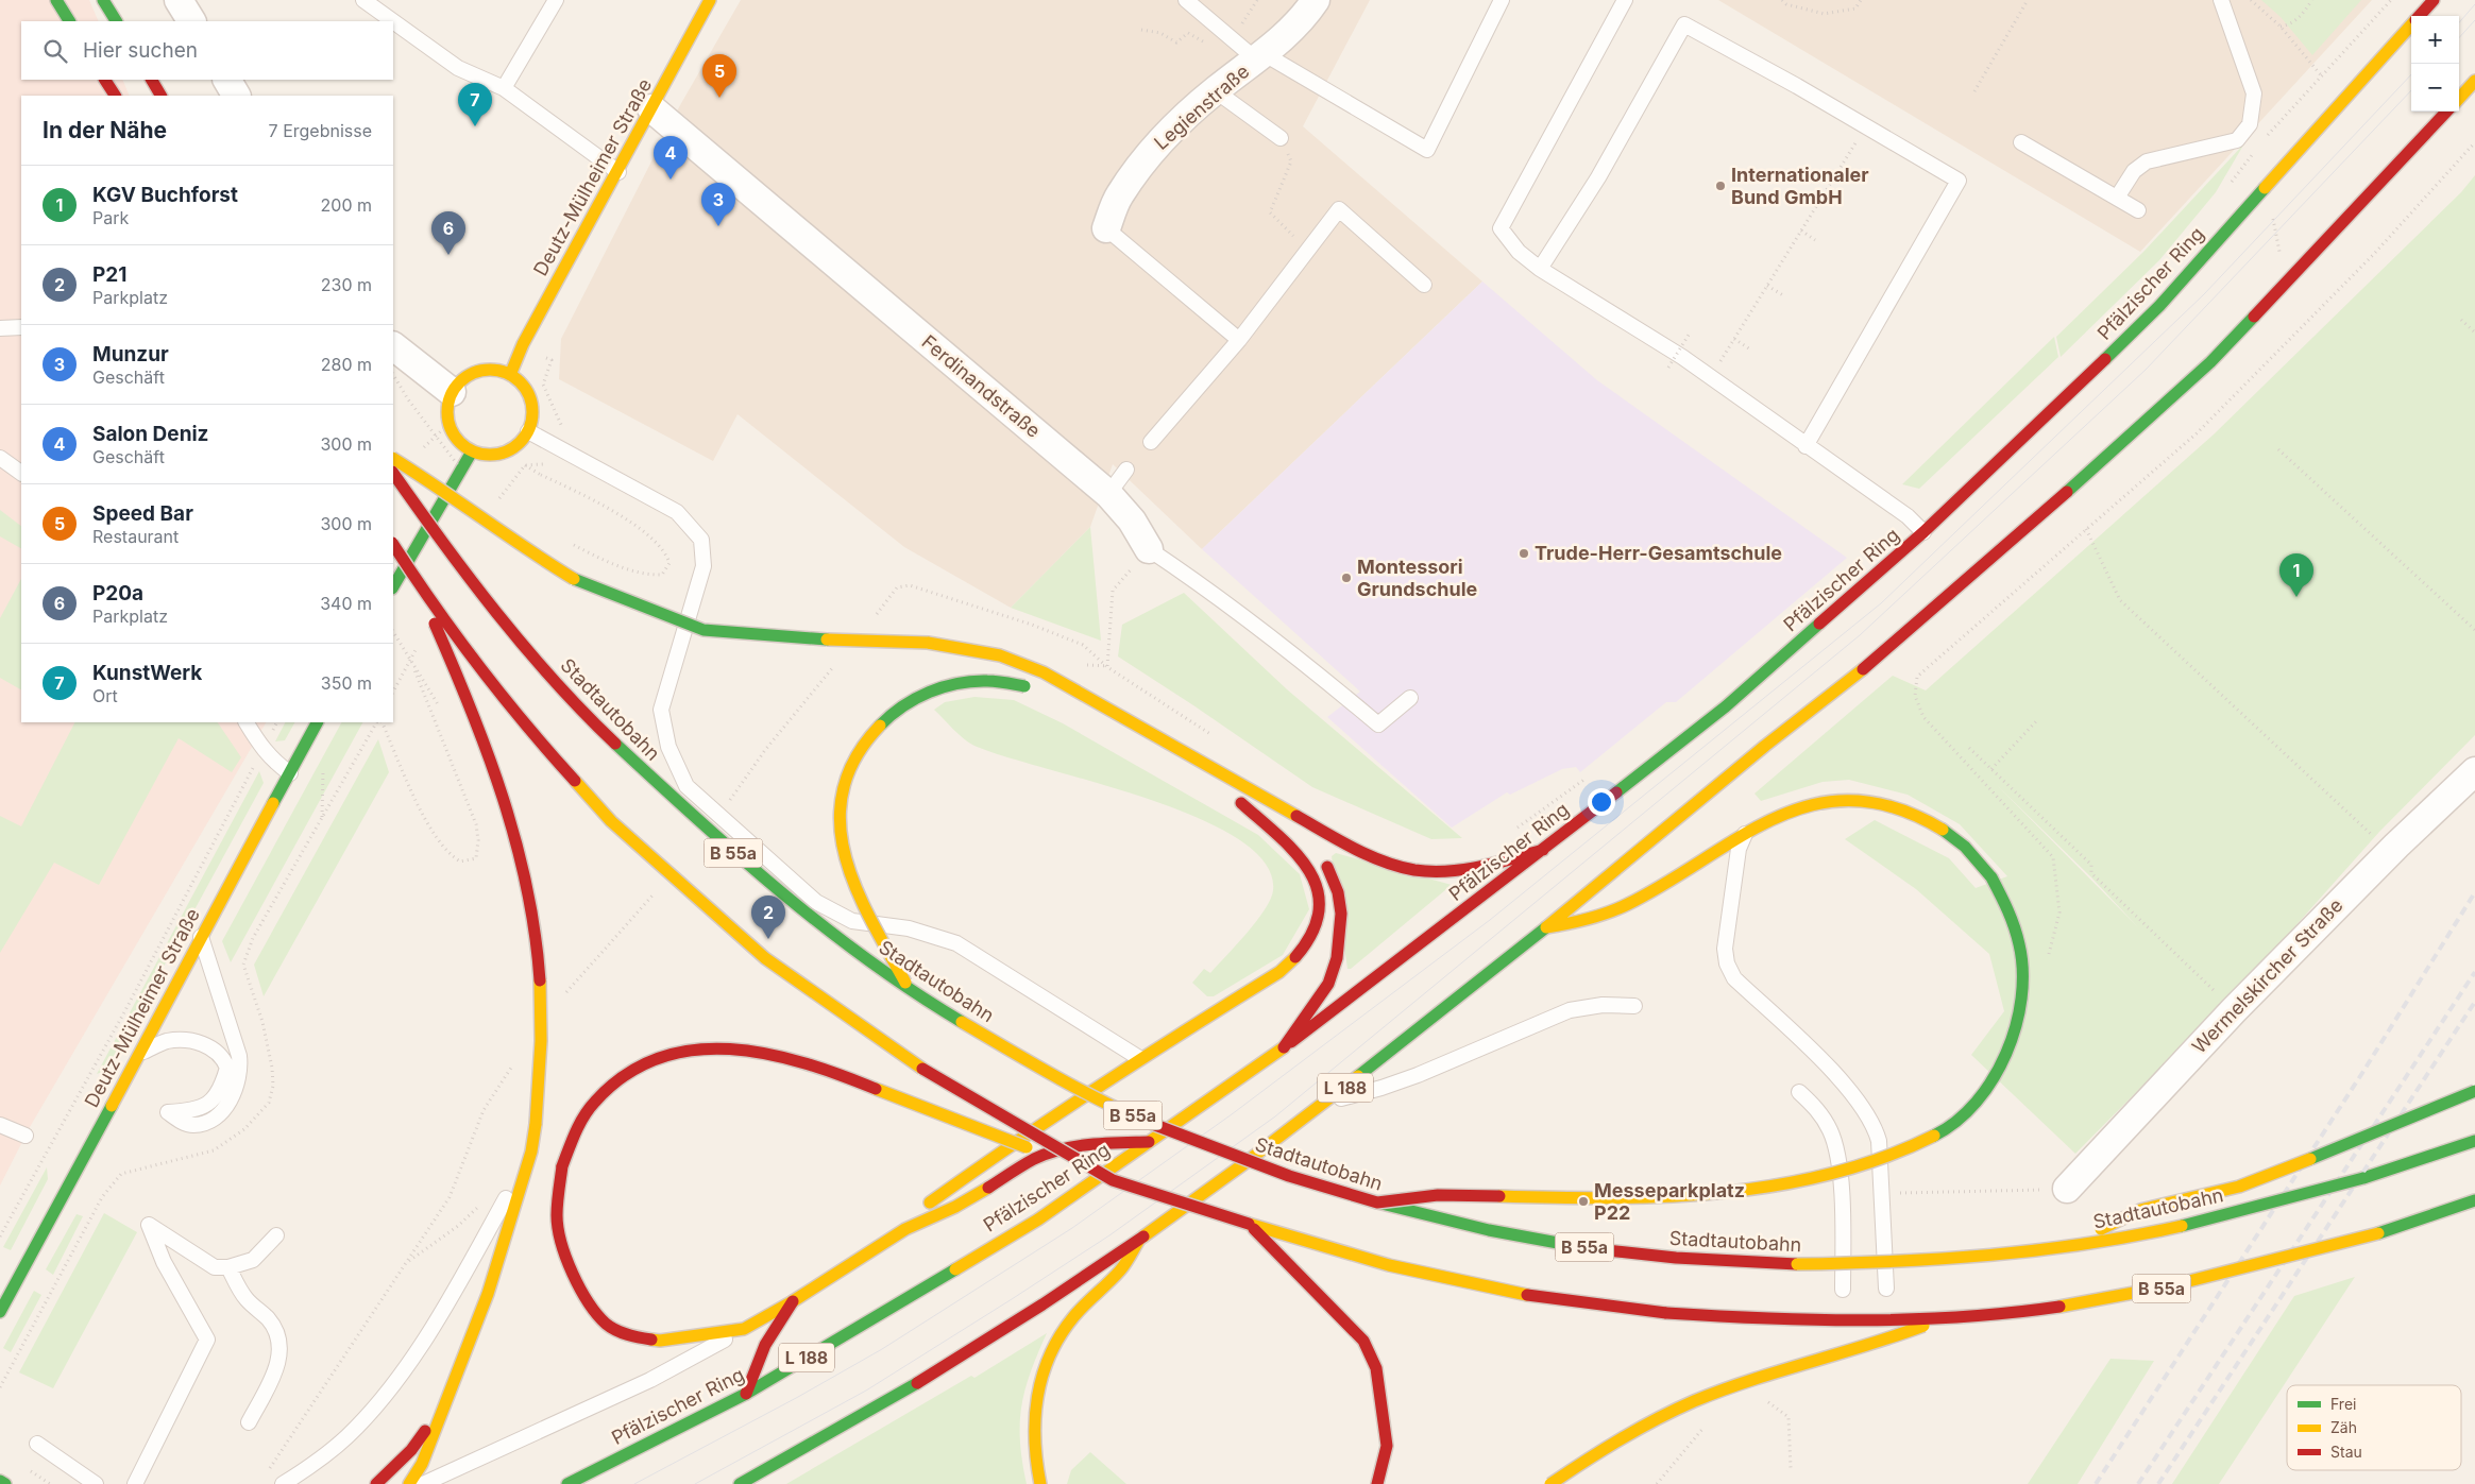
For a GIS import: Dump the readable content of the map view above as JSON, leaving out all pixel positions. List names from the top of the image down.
{
  "streets": {
    "main road": [
      "Deutz-Mülheimer Straße",
      "Pfälzischer Ring",
      "Stadtautobahn",
      "B 55a",
      "L 188"
    ],
    "street": ["Legienstraße", "Ferdinandstraße", "Wermelskircher Straße"]
  },
  "crossings": [
    ["Deutz-Mülheimer Straße", "Ferdinandstraße"],
    ["Stadtautobahn", "B 55a"]
  ],
  "places": [
    "Internationaler Bund GmbH",
    "Trude-Herr-Gesamtschule",
    "Montessori Grundschule",
    "Messeparkplatz P22"
  ],
  "legend": ["Frei", "Zäh", "Stau"],
  "page": {
    "map_buttons": ["+", "−"],
    "search": "Hier suchen",
    "pins": [
      "5",
      "7",
      "4",
      "3",
      "6",
      "1",
      "2"
    ],
    "heading": ["In der Nähe", "7 Ergebnisse"],
    "list": [
      {
        "mark": "1",
        "name": "KGV Buchforst",
        "note": "Park",
        "value": "200 m"
      },
      {
        "mark": "2",
        "name": "P21",
        "note": "Parkplatz",
        "value": "230 m"
      },
      {
        "mark": "3",
        "name": "Munzur",
        "note": "Geschäft",
        "value": "280 m"
      },
      {
        "mark": "4",
        "name": "Salon Deniz",
        "note": "Geschäft",
        "value": "300 m"
      },
      {
        "mark": "5",
        "name": "Speed Bar",
        "note": "Restaurant",
        "value": "300 m"
      },
      {
        "mark": "6",
        "name": "P20a",
        "note": "Parkplatz",
        "value": "340 m"
      },
      {
        "mark": "7",
        "name": "KunstWerk",
        "note": "Ort",
        "value": "350 m"
      }
    ]
  }
}
